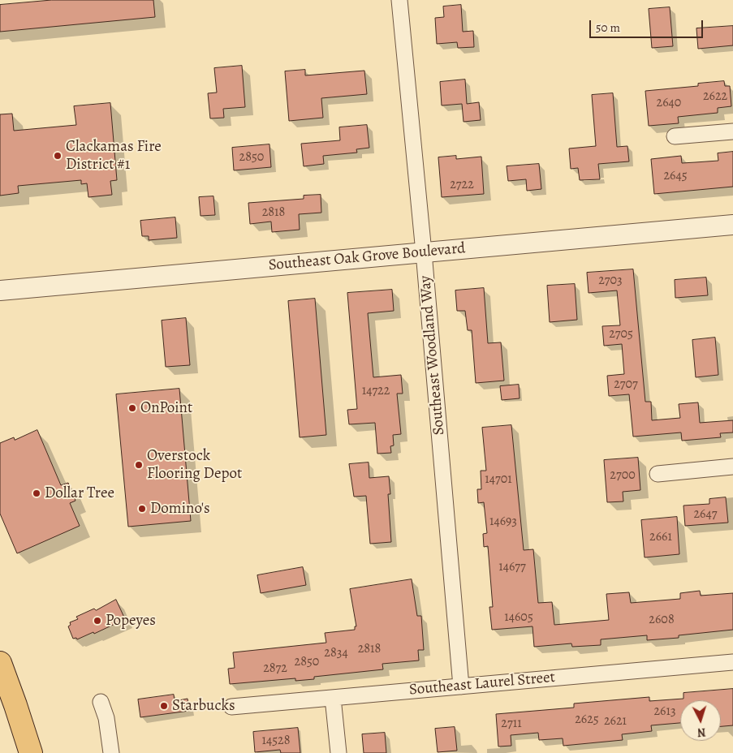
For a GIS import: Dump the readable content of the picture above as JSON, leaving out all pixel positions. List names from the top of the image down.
{
  "streets": {
    "street": ["Southeast Oak Grove Boulevard", "Southeast Woodland Way", "Southeast Laurel Street"]
  },
  "crossings": [
    ["Southeast Oak Grove Boulevard", "Southeast Woodland Way"],
    ["Southeast Woodland Way", "Southeast Laurel Street"]
  ],
  "places": [
    "Clackamas Fire District #1",
    "OnPoint",
    "Overstock Flooring Depot",
    "Dollar Tree",
    "Domino's",
    "Popeyes",
    "Starbucks"
  ],
  "house_numbers": [
    "2622",
    "2640",
    "2850",
    "2645",
    "2722",
    "2818",
    "2703",
    "2705",
    "2707",
    "14722",
    "2700",
    "14701",
    "2647",
    "14693",
    "2661",
    "14677",
    "14605",
    "2608",
    "2818",
    "2834",
    "2850",
    "2872",
    "2613",
    "2625",
    "2621",
    "2711",
    "14528"
  ],
  "scale_bar": "50 m",
  "north": "bottom"
}
